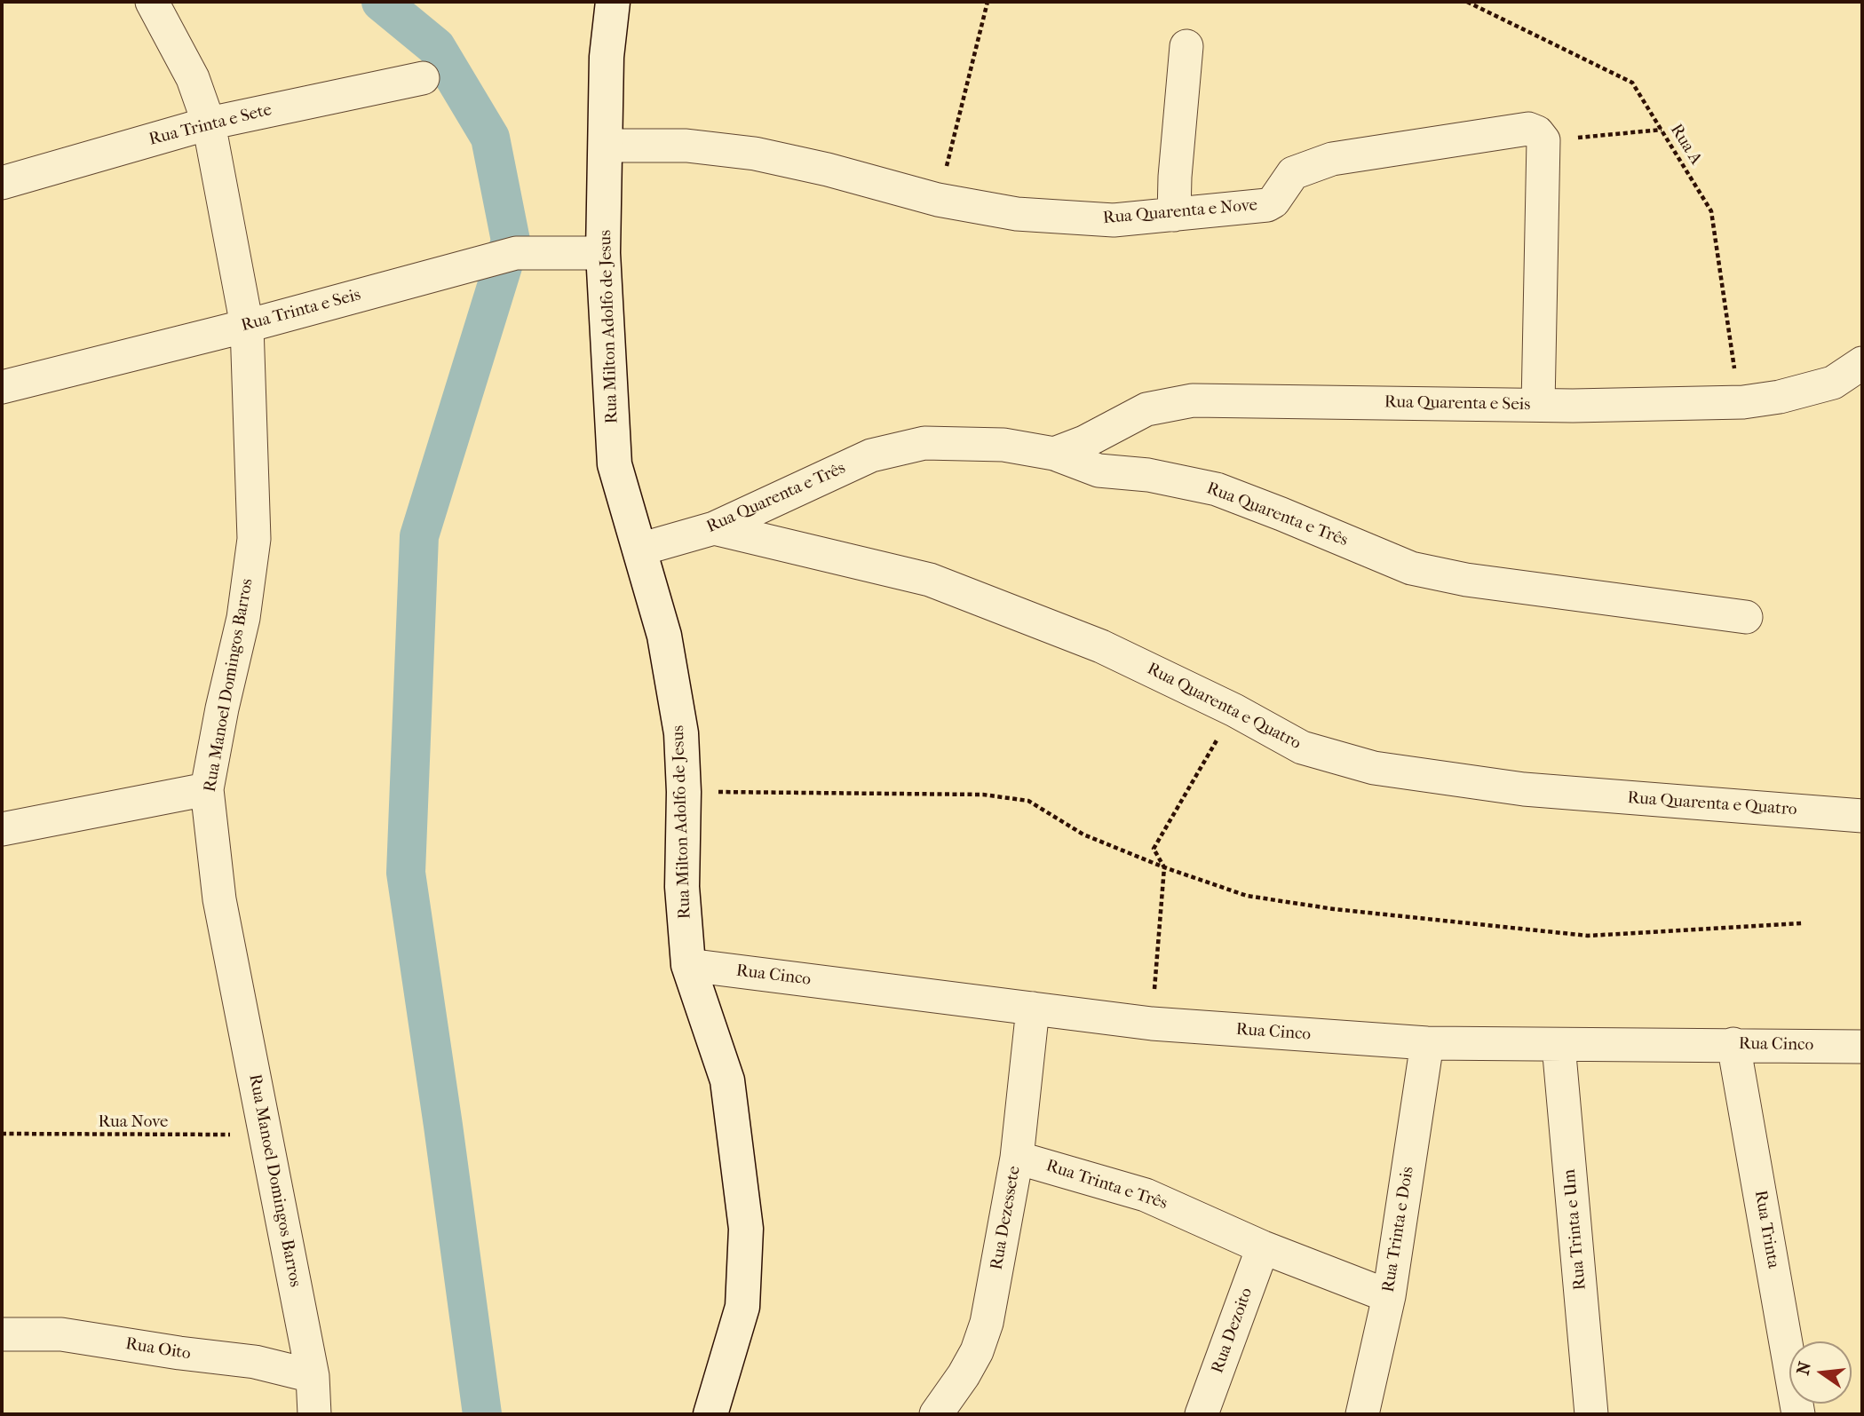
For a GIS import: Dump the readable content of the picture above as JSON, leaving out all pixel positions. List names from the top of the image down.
{
  "streets": {
    "street": [
      "Rua Trinta e Sete",
      "Rua Quarenta e Nove",
      "Rua Trinta e Seis",
      "Rua Milton Adolfo de Jesus",
      "Rua Quarenta e Seis",
      "Rua Quarenta e Três",
      "Rua Manoel Domingos Barros",
      "Rua Quarenta e Quatro",
      "Rua Cinco",
      "Rua Trinta e Três",
      "Rua Dezessete",
      "Rua Trinta e Dois",
      "Rua Trinta e Um",
      "Rua Trinta",
      "Rua Dezoito",
      "Rua Oito"
    ],
    "path": ["Rua A", "Rua Nove"]
  },
  "crossings": [
    ["Rua Trinta e Sete", "Rua Manoel Domingos Barros"],
    ["Rua A", "Rua Quarenta e Seis"],
    ["Rua Quarenta e Nove", "Rua Milton Adolfo de Jesus"],
    ["Rua Trinta e Seis", "Rua Milton Adolfo de Jesus"],
    ["Rua Trinta e Seis", "Rua Manoel Domingos Barros"],
    ["Rua Milton Adolfo de Jesus", "Rua Quarenta e Três"],
    ["Rua Milton Adolfo de Jesus", "Rua Cinco"],
    ["Rua Quarenta e Seis", "Rua Quarenta e Três"],
    ["Rua Quarenta e Três", "Rua Quarenta e Quatro"],
    ["Rua Manoel Domingos Barros", "Rua Nove"],
    ["Rua Manoel Domingos Barros", "Rua Oito"],
    ["Rua Cinco", "Rua Dezessete"],
    ["Rua Cinco", "Rua Trinta e Dois"],
    ["Rua Cinco", "Rua Trinta e Um"],
    ["Rua Cinco", "Rua Trinta"],
    ["Rua Trinta e Três", "Rua Dezessete"],
    ["Rua Trinta e Três", "Rua Trinta e Dois"],
    ["Rua Trinta e Três", "Rua Dezoito"]
  ],
  "north": "left"
}
